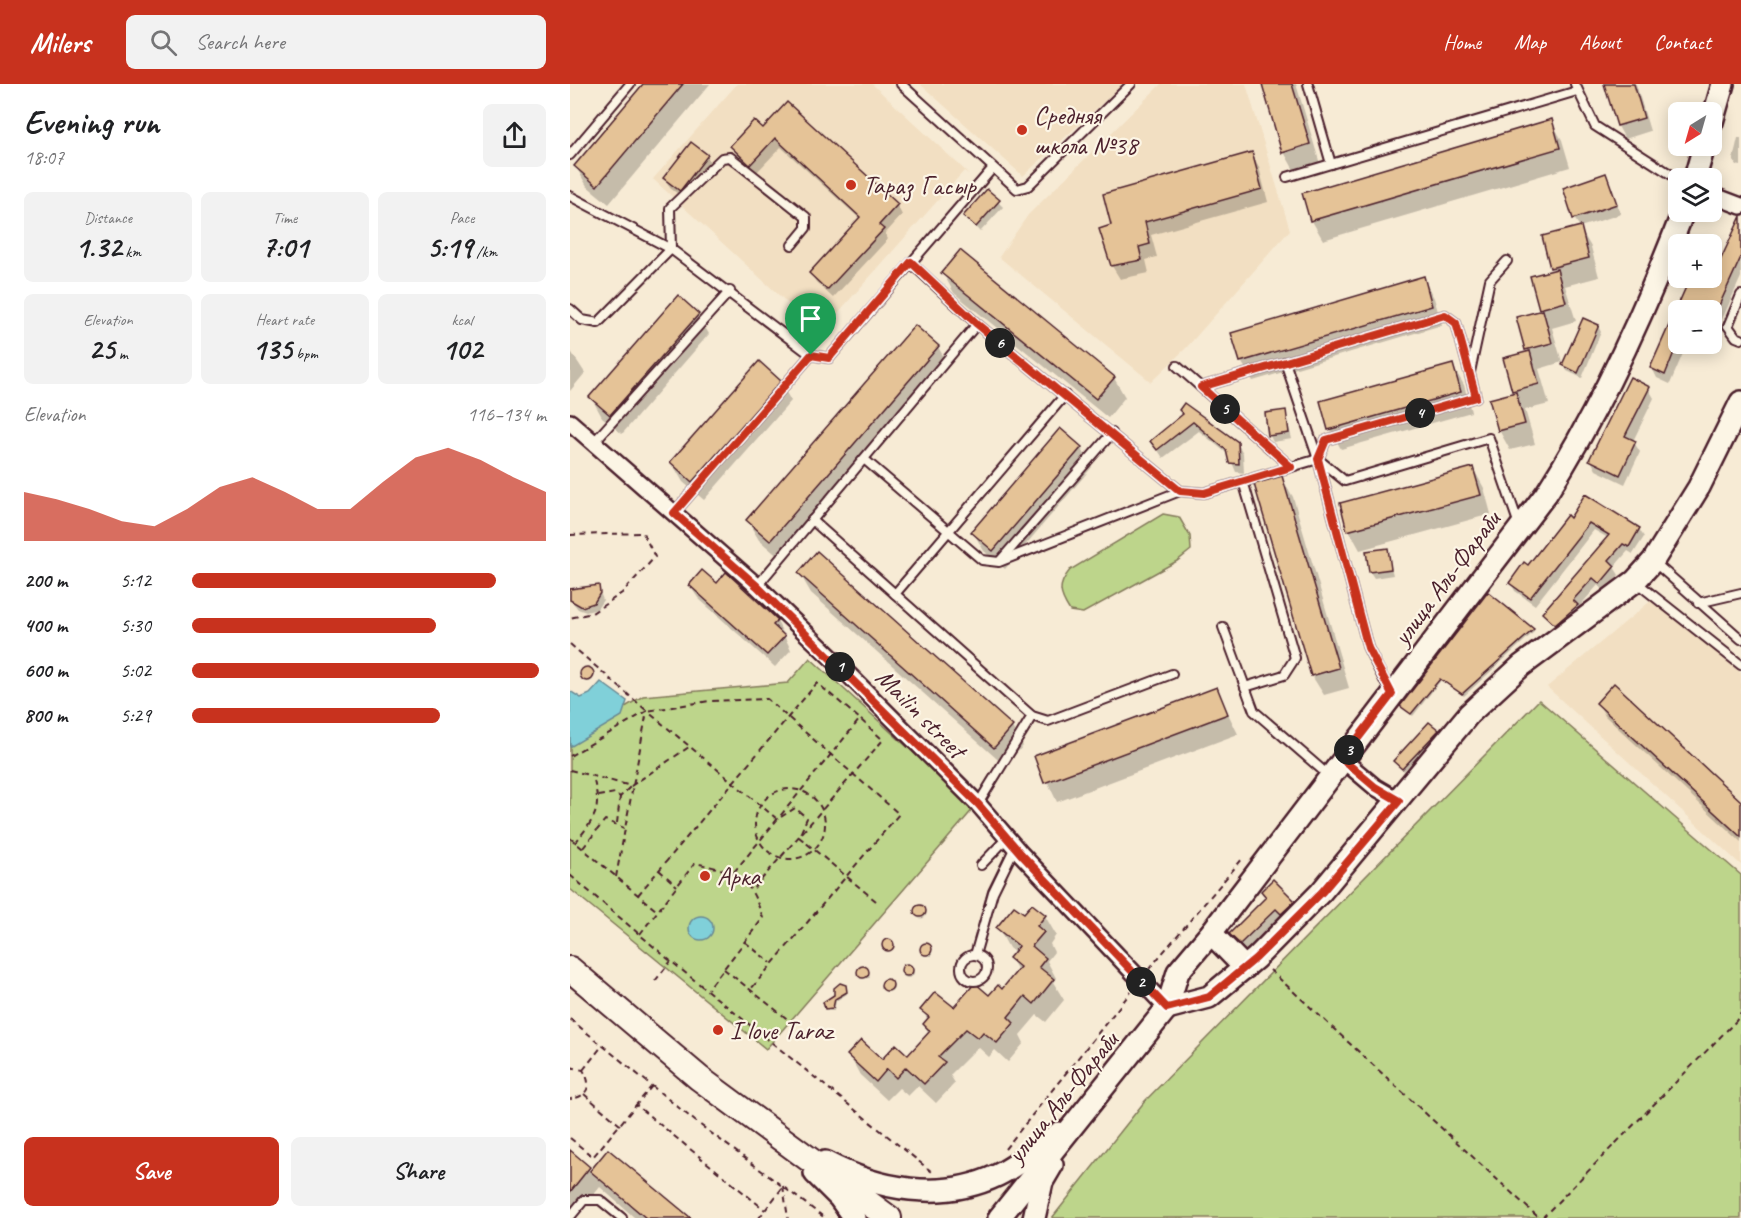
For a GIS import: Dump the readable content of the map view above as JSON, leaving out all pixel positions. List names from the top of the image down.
{
  "streets": {
    "main road": ["улица Аль-Фараби"],
    "street": ["Mailin street"]
  },
  "crossings": [
    ["улица Аль-Фараби", "Mailin street"]
  ],
  "places": [
    "Средняя школа №38",
    "Тараз Гасыр",
    "Арка",
    "I love Taraz"
  ],
  "north": "bottom left",
  "page": {
    "header": "Milers",
    "search": "Search here",
    "nav": [
      "Home",
      "Map",
      "About",
      "Contact"
    ],
    "heading": ["Evening run", "18:07"],
    "map_buttons": ["+", "−"],
    "stats": [
      ["Distance", "1.32 km"],
      ["Time", "7:01"],
      ["Pace", "5:19 /km"],
      ["Elevation", "25 m"],
      ["Heart rate", "135 bpm"],
      ["kcal", "102"]
    ],
    "pins": [
      "6",
      "5",
      "4",
      "1",
      "3",
      "2"
    ],
    "chart": ["Elevation", "116–134 m"],
    "list": [
      {
        "name": "200 m",
        "note": "5:12"
      },
      {
        "name": "400 m",
        "note": "5:30"
      },
      {
        "name": "600 m",
        "note": "5:02"
      },
      {
        "name": "800 m",
        "note": "5:29"
      }
    ],
    "buttons": ["Save", "Share"]
  }
}
